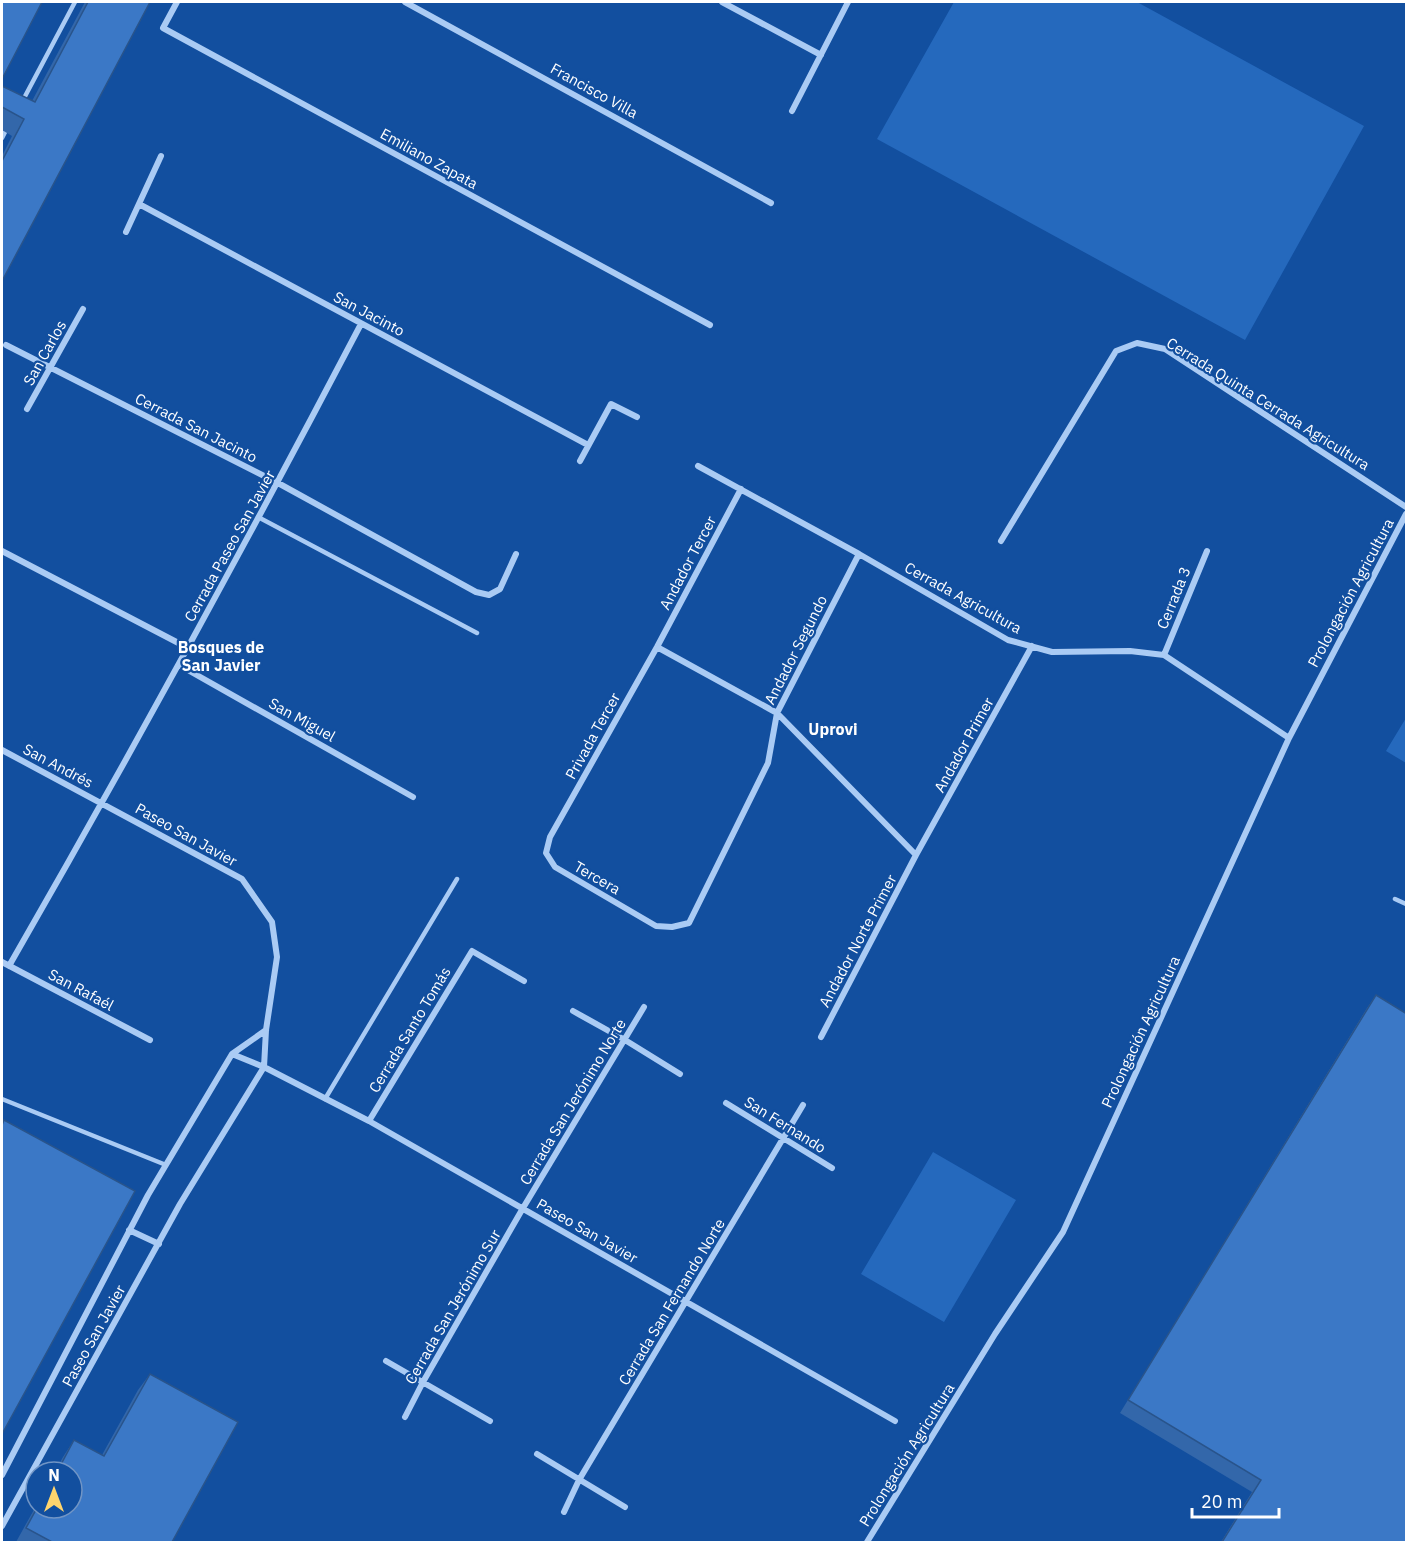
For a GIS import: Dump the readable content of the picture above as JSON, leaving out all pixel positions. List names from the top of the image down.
{
  "streets": {
    "street": [
      "Francisco Villa",
      "Emiliano Zapata",
      "San Jacinto",
      "San Carlos",
      "Cerrada Quinta Cerrada Agricultura",
      "Cerrada San Jacinto",
      "Cerrada Paseo San Javier",
      "Andador Tercer",
      "Prolongación Agricultura",
      "Cerrada Agricultura",
      "Cerrada 3",
      "Andador Segundo",
      "San Miguel",
      "Privada Tercer",
      "Andador Primer",
      "San Andrés",
      "Paseo San Javier",
      "Tercera",
      "Andador Norte Primer",
      "San Rafaél",
      "Cerrada Santo Tomás",
      "Cerrada San Jerónimo Norte",
      "San Fernando",
      "Cerrada San Fernando Norte",
      "Cerrada San Jerónimo Sur"
    ]
  },
  "crossings": [
    ["San Jacinto", "Cerrada Paseo San Javier"],
    ["San Carlos", "Cerrada San Jacinto"],
    ["Cerrada San Jacinto", "Cerrada Paseo San Javier"],
    ["Cerrada Paseo San Javier", "San Miguel"],
    ["Cerrada Paseo San Javier", "San Andrés"],
    ["Cerrada Paseo San Javier", "Paseo San Javier"],
    ["Cerrada Paseo San Javier", "San Rafaél"],
    ["Andador Tercer", "Cerrada Agricultura"],
    ["Andador Tercer", "Privada Tercer"],
    ["Prolongación Agricultura", "Cerrada Agricultura"],
    ["Cerrada Agricultura", "Cerrada 3"],
    ["Cerrada Agricultura", "Andador Segundo"],
    ["Cerrada Agricultura", "Andador Primer"],
    ["Andador Segundo", "Tercera"],
    ["Privada Tercer", "Tercera"],
    ["Andador Primer", "Andador Norte Primer"],
    ["San Andrés", "Paseo San Javier"],
    ["Paseo San Javier", "Cerrada Santo Tomás"],
    ["Paseo San Javier", "Cerrada San Jerónimo Norte"],
    ["Paseo San Javier", "Cerrada San Fernando Norte"],
    ["Paseo San Javier", "Cerrada San Jerónimo Sur"],
    ["Cerrada San Jerónimo Norte", "Cerrada San Jerónimo Sur"],
    ["San Fernando", "Cerrada San Fernando Norte"]
  ],
  "districts": ["Bosques de San Javier", "Uprovi"],
  "scale_bar": "20 m",
  "north": "top"
}
